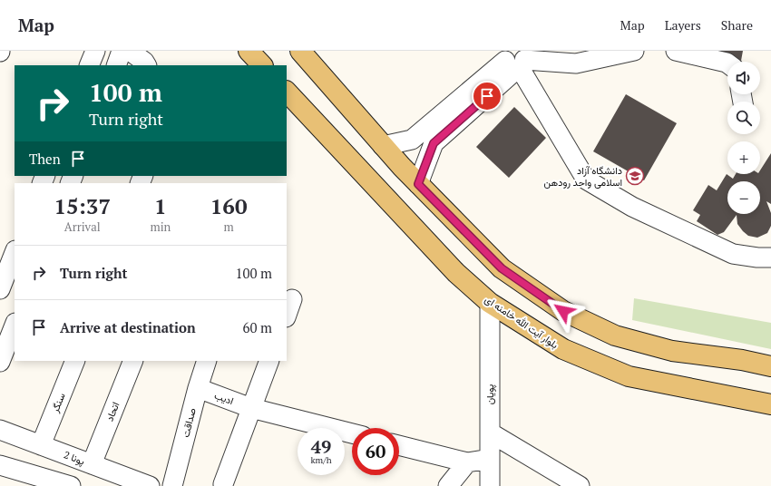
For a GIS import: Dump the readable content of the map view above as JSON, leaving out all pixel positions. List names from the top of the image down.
{
  "streets": {
    "main road": ["بلوار آیت الله خامنه ای"],
    "street": [
      "پویان",
      "ادیب",
      "سنگر",
      "اتحاد",
      "صداقت",
      "پونا 2"
    ]
  },
  "crossings": [
    ["بلوار آیت الله خامنه ای", "پویان"],
    ["ادیب", "صداقت"],
    ["سنگر", "پونا 2"],
    ["اتحاد", "پونا 2"]
  ],
  "places": {
    "school or university": ["دانشگاه آزاد اسلامی واحد رودهن"]
  },
  "page": {
    "header": "Map",
    "nav": ["Map", "Layers", "Share"],
    "map_buttons": ["+", "−"],
    "turn": ["100 m", "Turn right"],
    "then": "Then",
    "eta": [
      "15:37",
      "Arrival",
      "1",
      "min",
      "160",
      "m"
    ],
    "list": [
      {
        "name": "Turn right",
        "value": "100 m"
      },
      {
        "name": "Arrive at destination",
        "value": "60 m"
      }
    ],
    "speed": "49 km/h",
    "limit": "60"
  }
}
